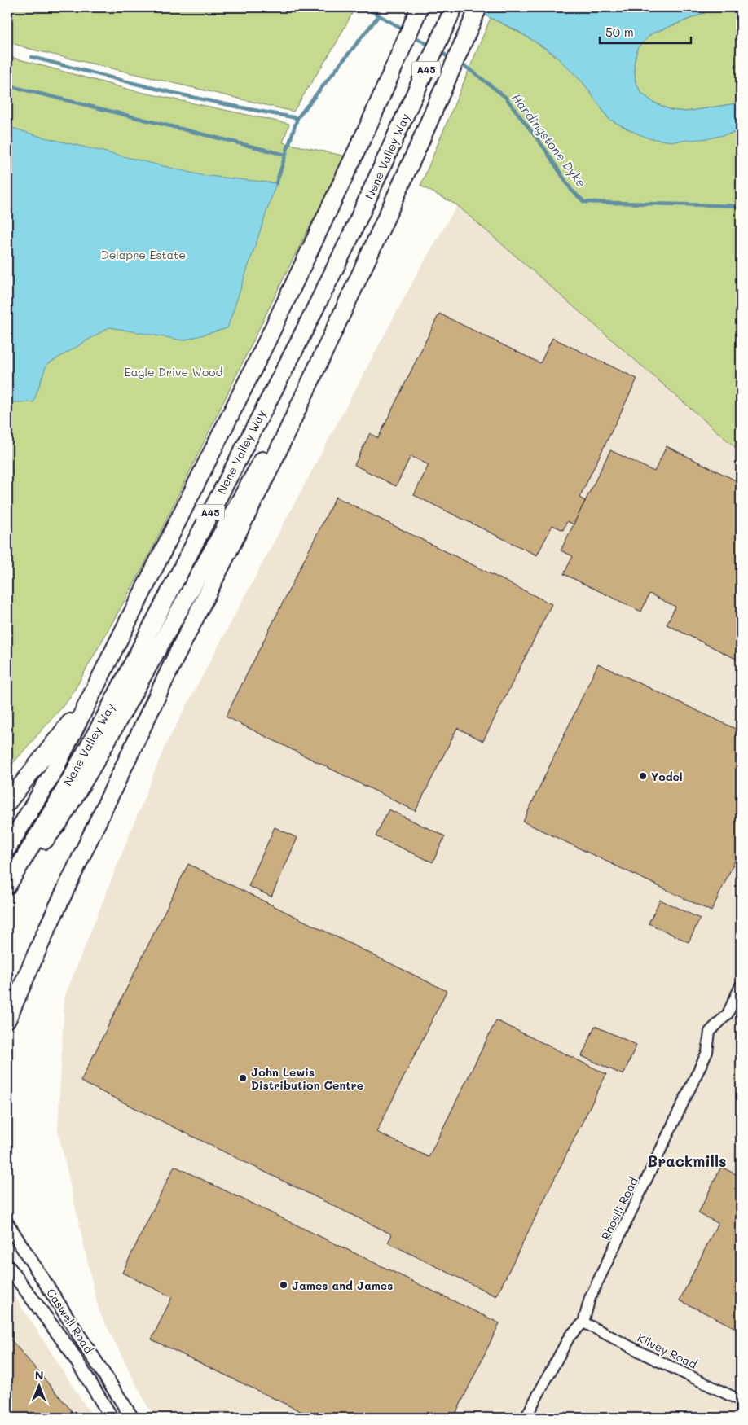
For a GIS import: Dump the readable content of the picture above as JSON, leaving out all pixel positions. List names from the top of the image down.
{
  "streets": {
    "highway": ["A45", "Nene Valley Way"],
    "street": ["Rhosili Road", "Caswell Road", "Kilvey Road"]
  },
  "crossings": [
    ["Rhosili Road", "Kilvey Road"]
  ],
  "districts": ["Brackmills"],
  "water": ["Hardingstone Dyke"],
  "parks": ["Delapre Estate", "Eagle Drive Wood"],
  "places": ["Yodel", "John Lewis Distribution Centre", "James and James"],
  "scale_bar": "50 m",
  "north": "top"
}
